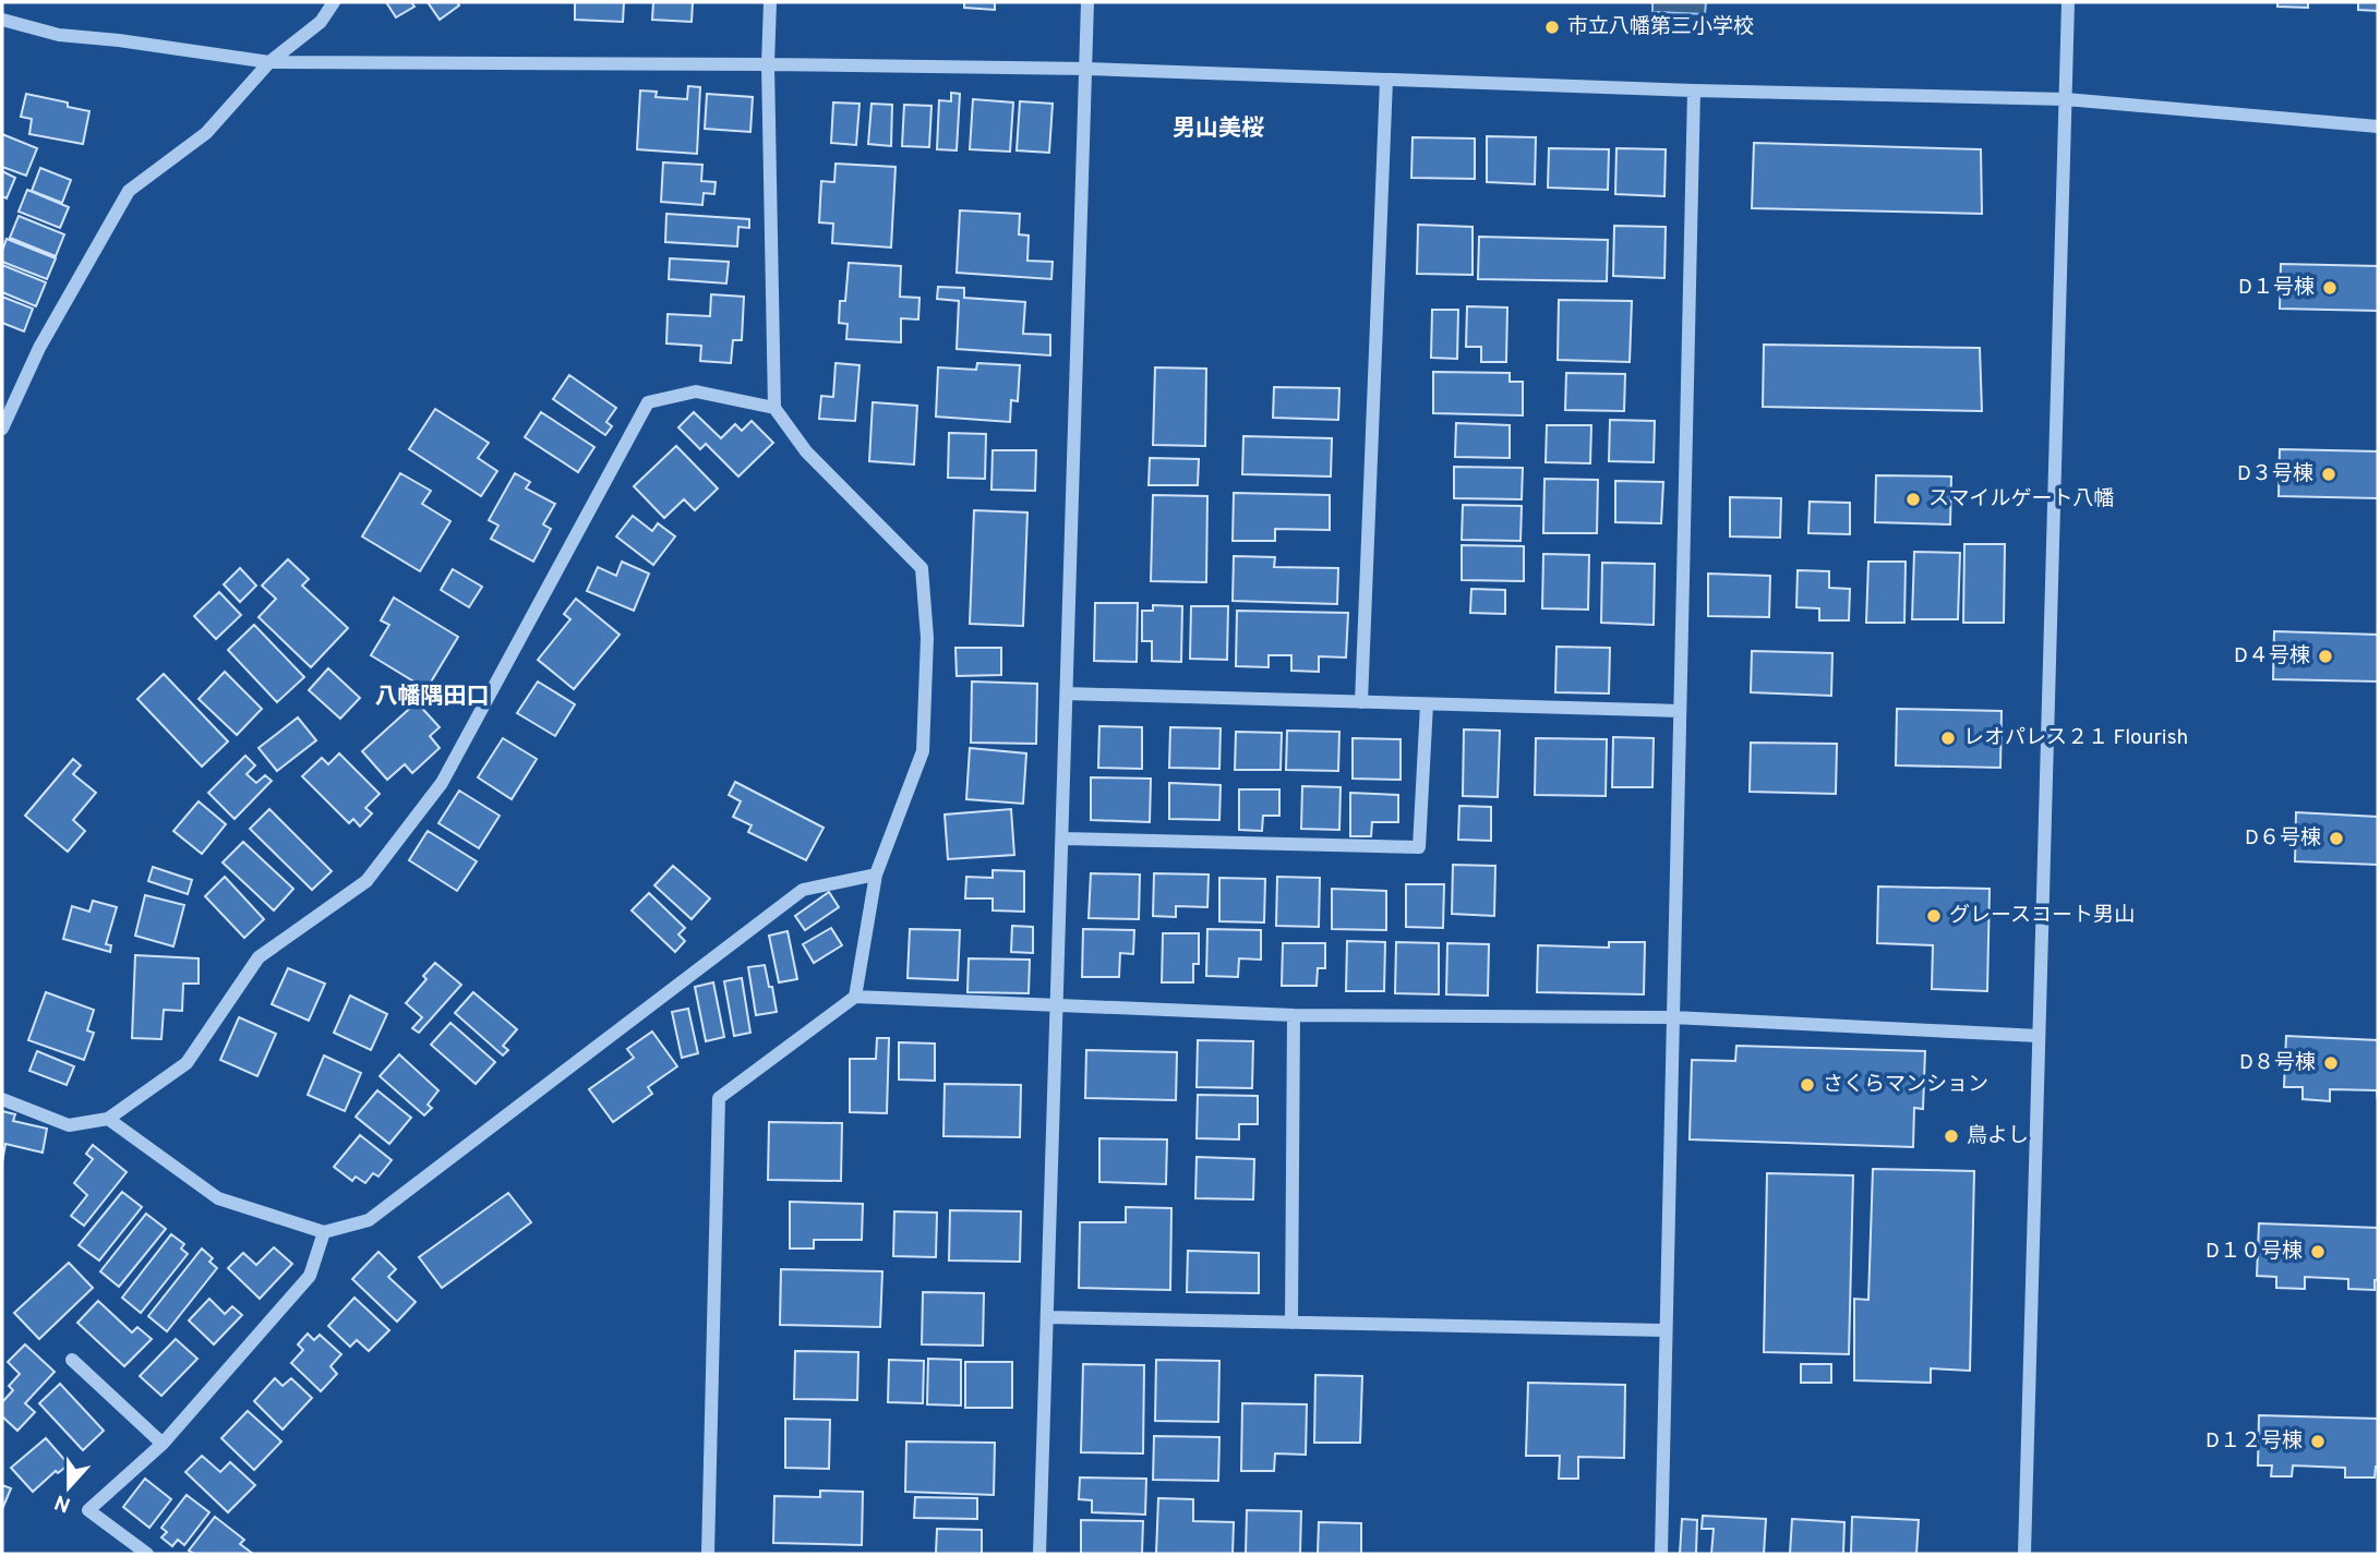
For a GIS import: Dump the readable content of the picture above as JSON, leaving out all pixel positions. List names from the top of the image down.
{
  "districts": ["男山美桜", "八幡隅田口"],
  "places": [
    "市立八幡第三小学校",
    "D１号棟",
    "D３号棟",
    "スマイルゲート八幡",
    "D４号棟",
    "レオパレス２１ Flourish",
    "D６号棟",
    "グレースコート男山",
    "D８号棟",
    "さくらマンション",
    "鳥よし",
    "D１０号棟",
    "D１２号棟"
  ],
  "north": "bottom"
}
